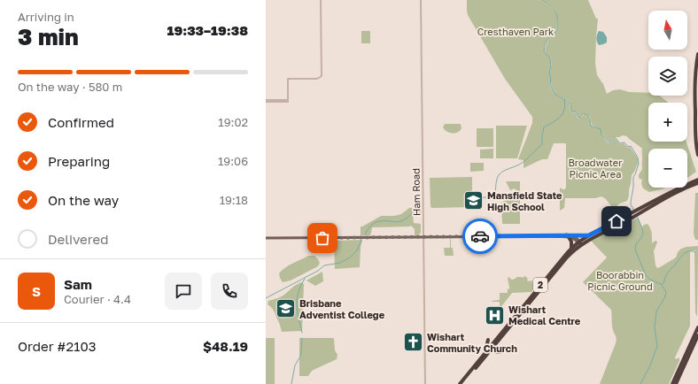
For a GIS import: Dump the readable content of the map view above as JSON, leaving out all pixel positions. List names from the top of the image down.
{
  "streets": {
    "highway": ["2"],
    "street": ["Ham Road"]
  },
  "parks": ["Cresthaven Park", "Broadwater Picnic Area", "Boorabbin Picnic Ground"],
  "places": {
    "school or university": ["Mansfield State High School", "Brisbane Adventist College"],
    "hospital": ["Wishart Medical Centre"],
    "church": ["Wishart Community Church"]
  },
  "north": "top",
  "page": {
    "heading": ["3 min", "Arriving in", "19:33–19:38"],
    "panel": [
      "Sam",
      "Courier · 4.4",
      "Order #2103",
      "$48.19"
    ],
    "map_buttons": ["+", "−"],
    "bar": "On the way · 580 m",
    "list": [
      ["Confirmed", "19:02"],
      ["Preparing", "19:06"],
      ["On the way", "19:18"],
      "Delivered"
    ],
    "round": "S"
  }
}
